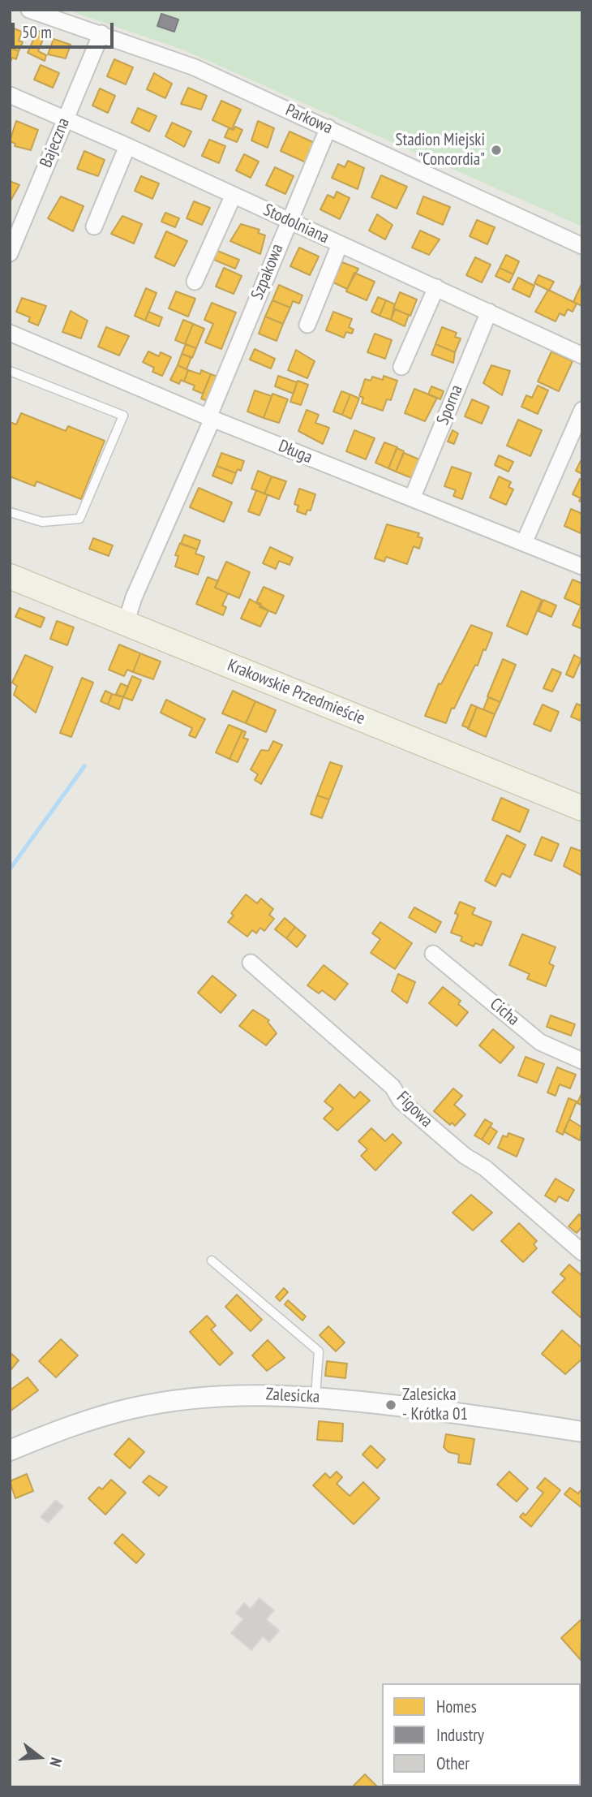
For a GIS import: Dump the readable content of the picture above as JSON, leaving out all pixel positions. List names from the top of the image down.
{
  "streets": {
    "main road": ["Krakowskie Przedmieście"],
    "street": [
      "Parkowa",
      "Bajeczna",
      "Stodolniana",
      "Szpakowa",
      "Sporna",
      "Długa",
      "Cicha",
      "Figowa",
      "Zalesicka"
    ]
  },
  "crossings": [
    ["Parkowa", "Bajeczna"],
    ["Parkowa", "Szpakowa"],
    ["Bajeczna", "Stodolniana"],
    ["Stodolniana", "Szpakowa"],
    ["Stodolniana", "Sporna"],
    ["Szpakowa", "Długa"],
    ["Szpakowa", "Krakowskie Przedmieście"],
    ["Sporna", "Długa"]
  ],
  "places": ["Stadion Miejski \"Concordia\"", "Zalesicka - Krótka 01"],
  "legend": ["Homes", "Industry", "Other"],
  "scale_bar": "50 m",
  "north": "right"
}
